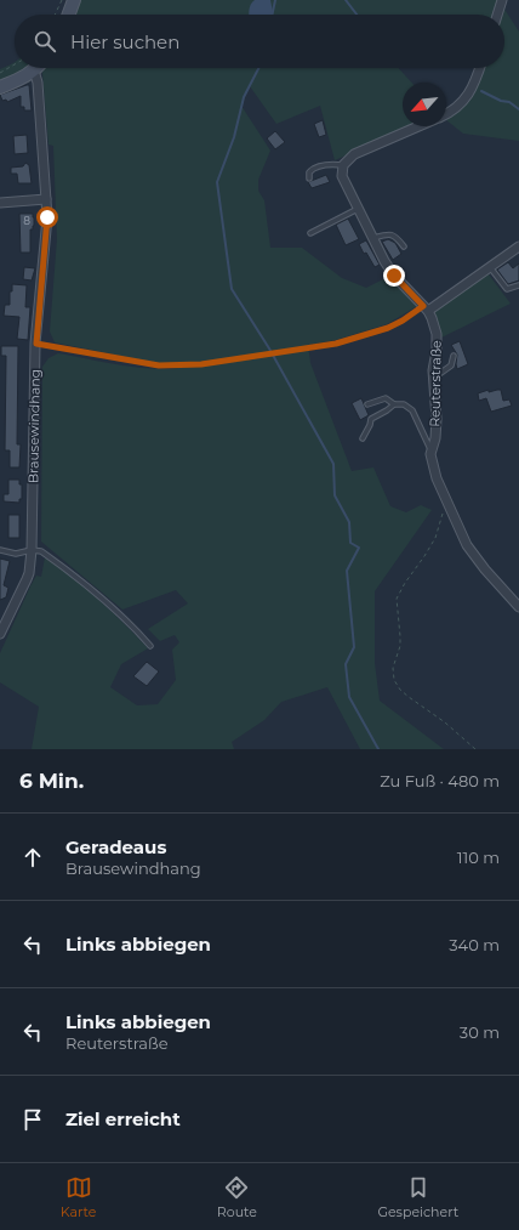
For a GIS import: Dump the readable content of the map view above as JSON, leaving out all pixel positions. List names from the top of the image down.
{
  "streets": {
    "street": ["Reuterstraße", "Brausewindhang"]
  },
  "house_numbers": ["8"],
  "north": "bottom left",
  "page": {
    "search": "Hier suchen",
    "heading": ["6 Min.", "Zu Fuß · 480 m"],
    "list": [
      ["Geradeaus", "Brausewindhang", "110 m"],
      ["Links abbiegen", "340 m"],
      ["Links abbiegen", "Reuterstraße", "30 m"],
      "Ziel erreicht"
    ],
    "nav": ["Karte", "Route", "Gespeichert"]
  }
}
